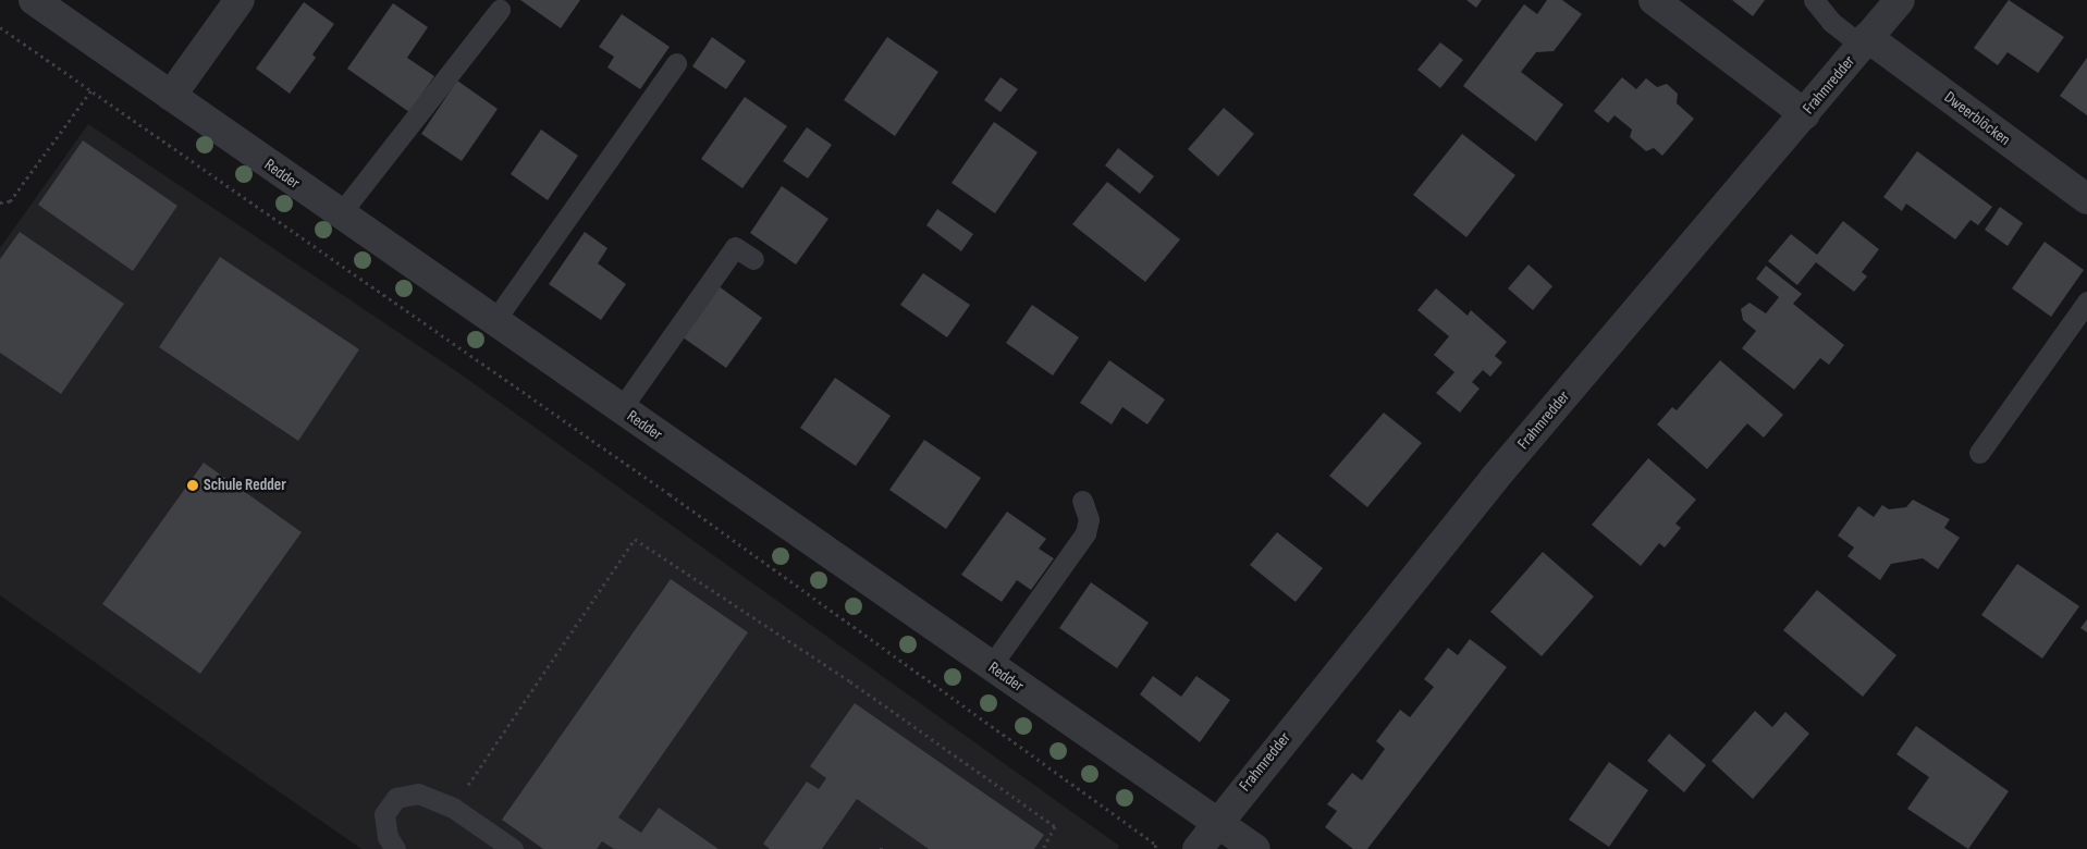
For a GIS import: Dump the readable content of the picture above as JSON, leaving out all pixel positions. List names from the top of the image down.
{
  "streets": {
    "street": ["Frahmredder", "Dweerblöcken", "Redder"]
  },
  "crossings": [
    ["Frahmredder", "Dweerblöcken"],
    ["Frahmredder", "Redder"]
  ],
  "places": ["Schule Redder"]
}
